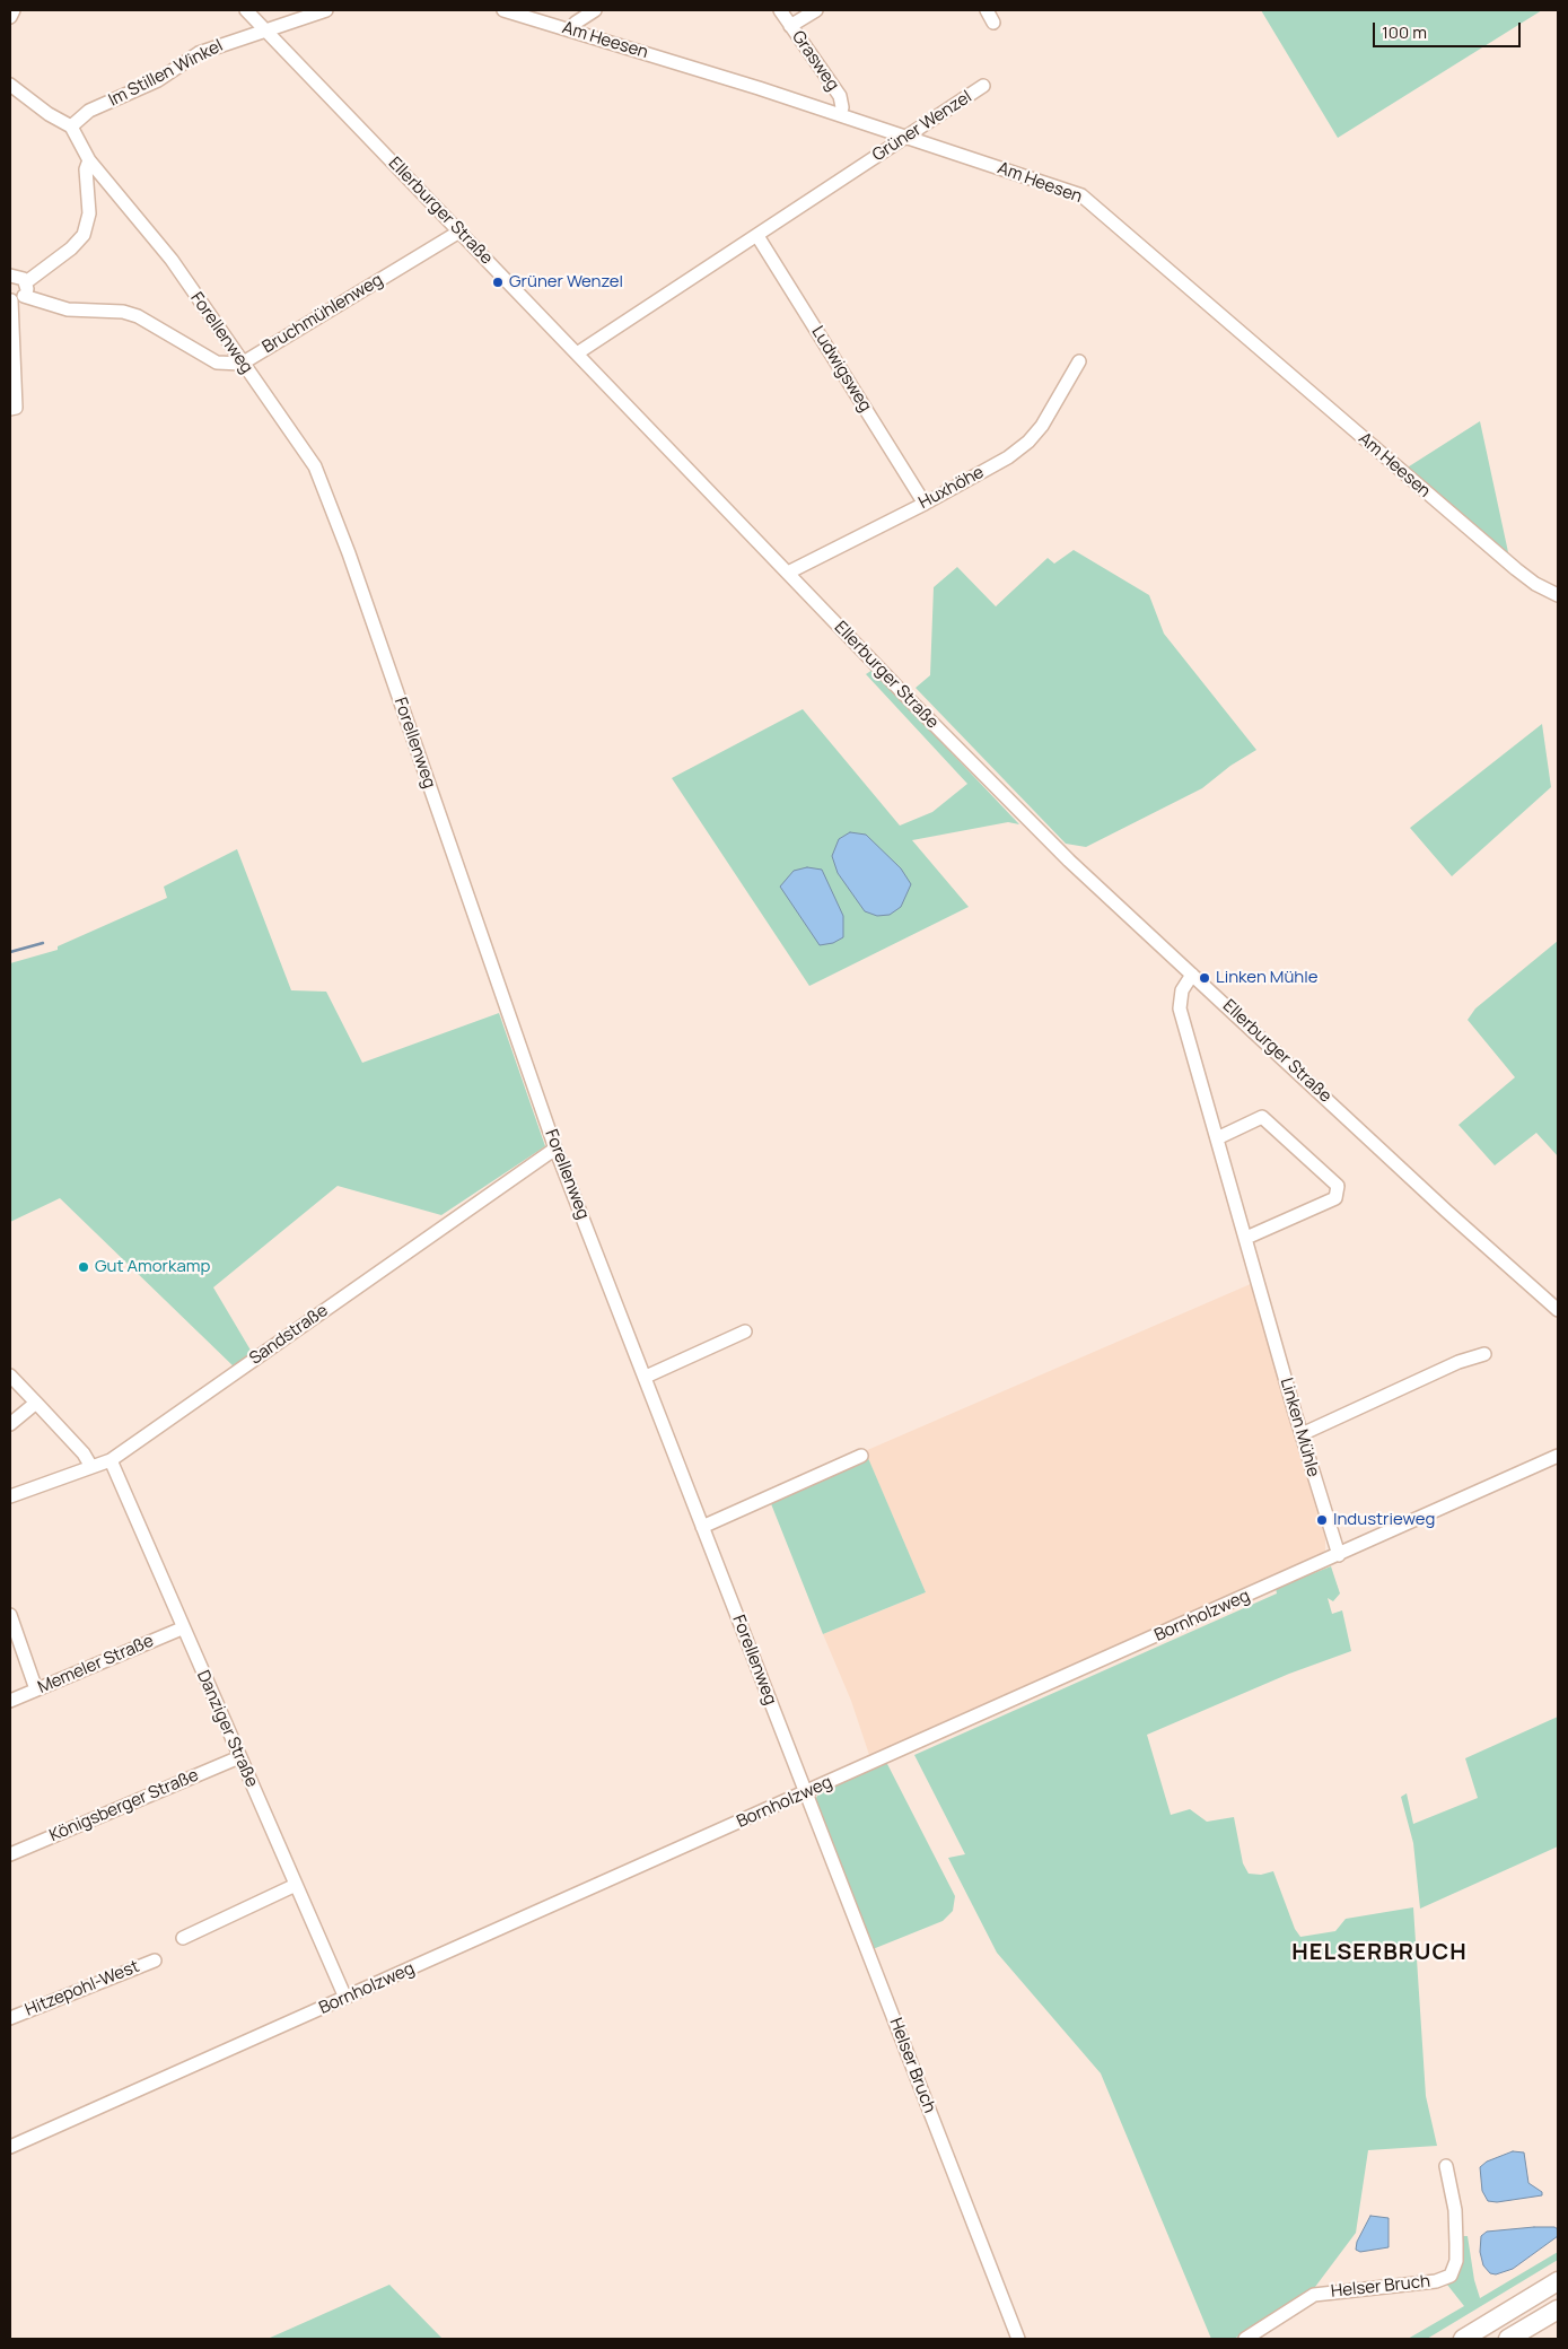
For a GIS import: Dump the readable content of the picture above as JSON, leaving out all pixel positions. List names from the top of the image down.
{
  "streets": {
    "street": [
      "Am Heesen",
      "Grasweg",
      "Im Stillen Winkel",
      "Grüner Wenzel",
      "Ellerburger Straße",
      "Bruchmühlenweg",
      "Forellenweg",
      "Ludwigsweg",
      "Huxhöhe",
      "Sandstraße",
      "Linken Mühle",
      "Bornholzweg",
      "Memeler Straße",
      "Danziger Straße",
      "Königsberger Straße",
      "Hitzepohl-West",
      "Helser Bruch"
    ]
  },
  "crossings": [
    ["Am Heesen", "Grasweg"],
    ["Am Heesen", "Grüner Wenzel"],
    ["Im Stillen Winkel", "Ellerburger Straße"],
    ["Grüner Wenzel", "Ellerburger Straße"],
    ["Grüner Wenzel", "Ludwigsweg"],
    ["Ellerburger Straße", "Bruchmühlenweg"],
    ["Ellerburger Straße", "Huxhöhe"],
    ["Ellerburger Straße", "Linken Mühle"],
    ["Bruchmühlenweg", "Forellenweg"],
    ["Forellenweg", "Sandstraße"],
    ["Forellenweg", "Bornholzweg"],
    ["Forellenweg", "Helser Bruch"],
    ["Ludwigsweg", "Huxhöhe"],
    ["Sandstraße", "Danziger Straße"],
    ["Linken Mühle", "Bornholzweg"],
    ["Bornholzweg", "Danziger Straße"],
    ["Bornholzweg", "Helser Bruch"],
    ["Memeler Straße", "Danziger Straße"],
    ["Danziger Straße", "Königsberger Straße"]
  ],
  "districts": ["HELSERBRUCH"],
  "places": [
    "Grüner Wenzel",
    "Linken Mühle",
    "Gut Amorkamp",
    "Industrieweg"
  ],
  "scale_bar": "100 m"
}
